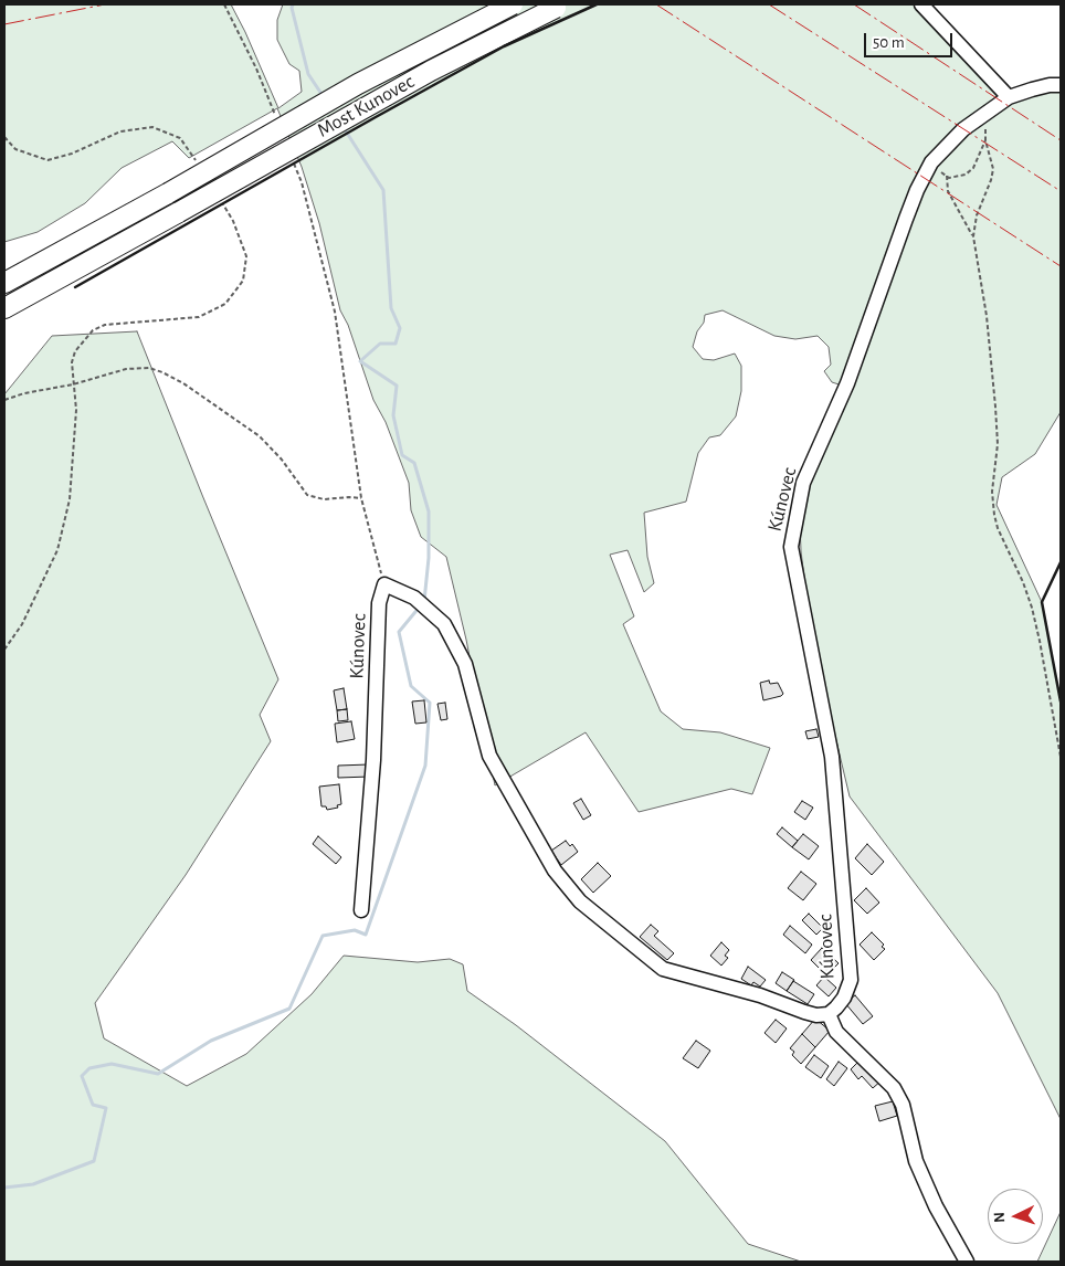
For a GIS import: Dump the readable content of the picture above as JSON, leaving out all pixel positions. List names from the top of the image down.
{
  "streets": {
    "highway": ["Most Kunovec"],
    "street": ["Kúnovec"]
  },
  "scale_bar": "50 m",
  "north": "left"
}
